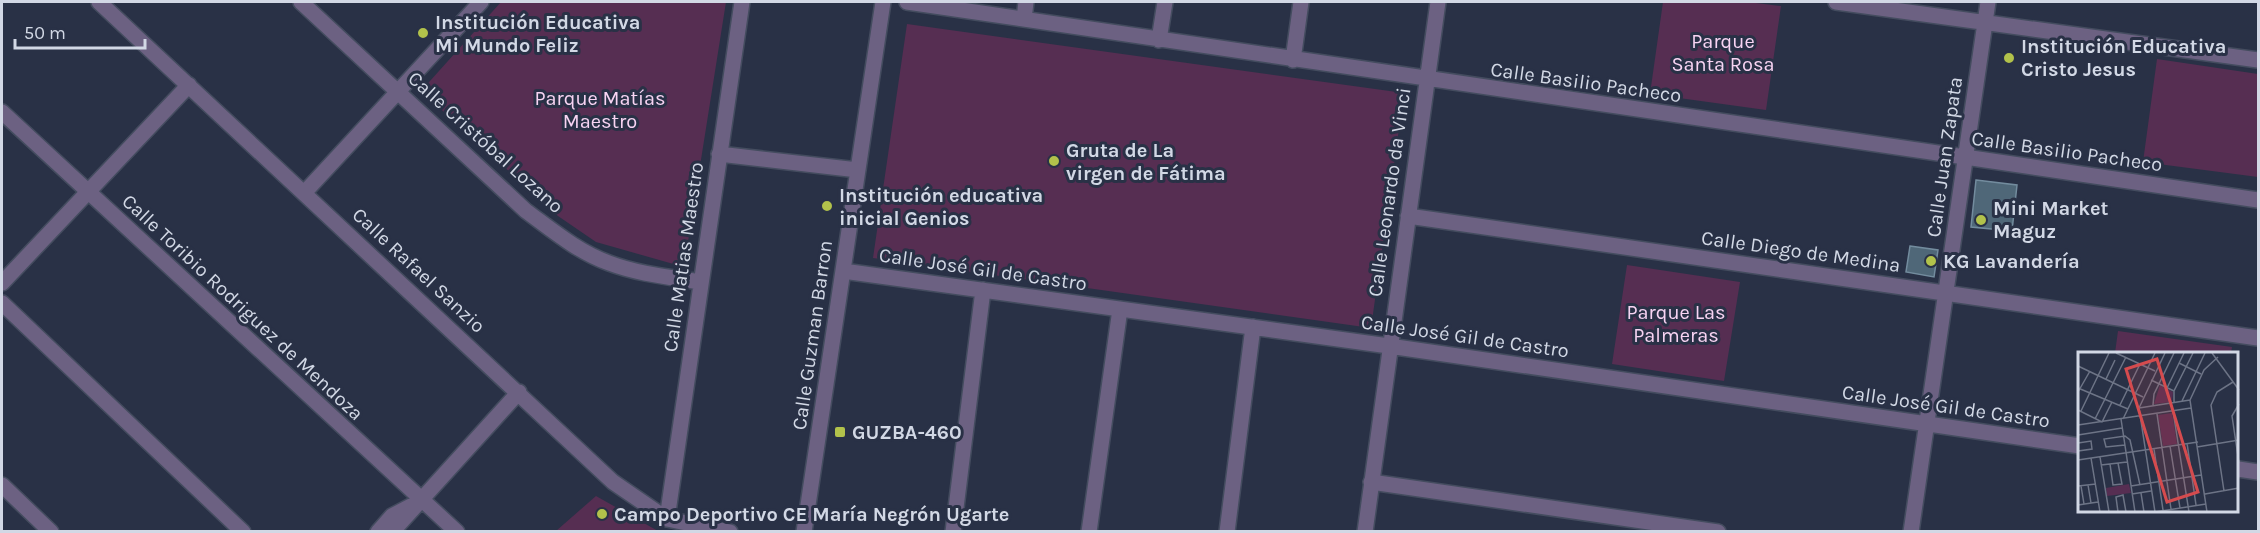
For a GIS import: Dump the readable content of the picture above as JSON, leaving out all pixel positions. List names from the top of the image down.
{
  "streets": {
    "street": [
      "Calle Basilio Pacheco",
      "Calle Cristóbal Lozano",
      "Calle Juan Zapata",
      "Calle Leonardo da Vinci",
      "Calle Diego de Medina",
      "Calle Matias Maestro",
      "Calle José Gil de Castro",
      "Calle Rafael Sanzio",
      "Calle Toribio Rodriguez de Mendoza",
      "Calle Guzman Barron"
    ]
  },
  "crossings": [
    ["Calle Basilio Pacheco", "Calle Juan Zapata"],
    ["Calle Basilio Pacheco", "Calle Leonardo da Vinci"],
    ["Calle Cristóbal Lozano", "Calle Matias Maestro"],
    ["Calle Juan Zapata", "Calle Diego de Medina"],
    ["Calle Juan Zapata", "Calle José Gil de Castro"],
    ["Calle Leonardo da Vinci", "Calle Diego de Medina"],
    ["Calle Leonardo da Vinci", "Calle José Gil de Castro"],
    ["Calle Matias Maestro", "Calle Rafael Sanzio"],
    ["Calle José Gil de Castro", "Calle Guzman Barron"]
  ],
  "parks": ["Parque Santa Rosa", "Parque Matías Maestro", "Parque Las Palmeras"],
  "places": {
    "other": [
      "Institución Educativa Mi Mundo Feliz",
      "Institución Educativa Cristo Jesus",
      "Gruta de La virgen de Fátima",
      "Institución educativa inicial Genios",
      "Mini Market Maguz",
      "KG Lavandería",
      "Campo Deportivo CE María Negrón Ugarte"
    ],
    "transit": ["GUZBA-460"]
  },
  "scale_bar": "50 m"
}
